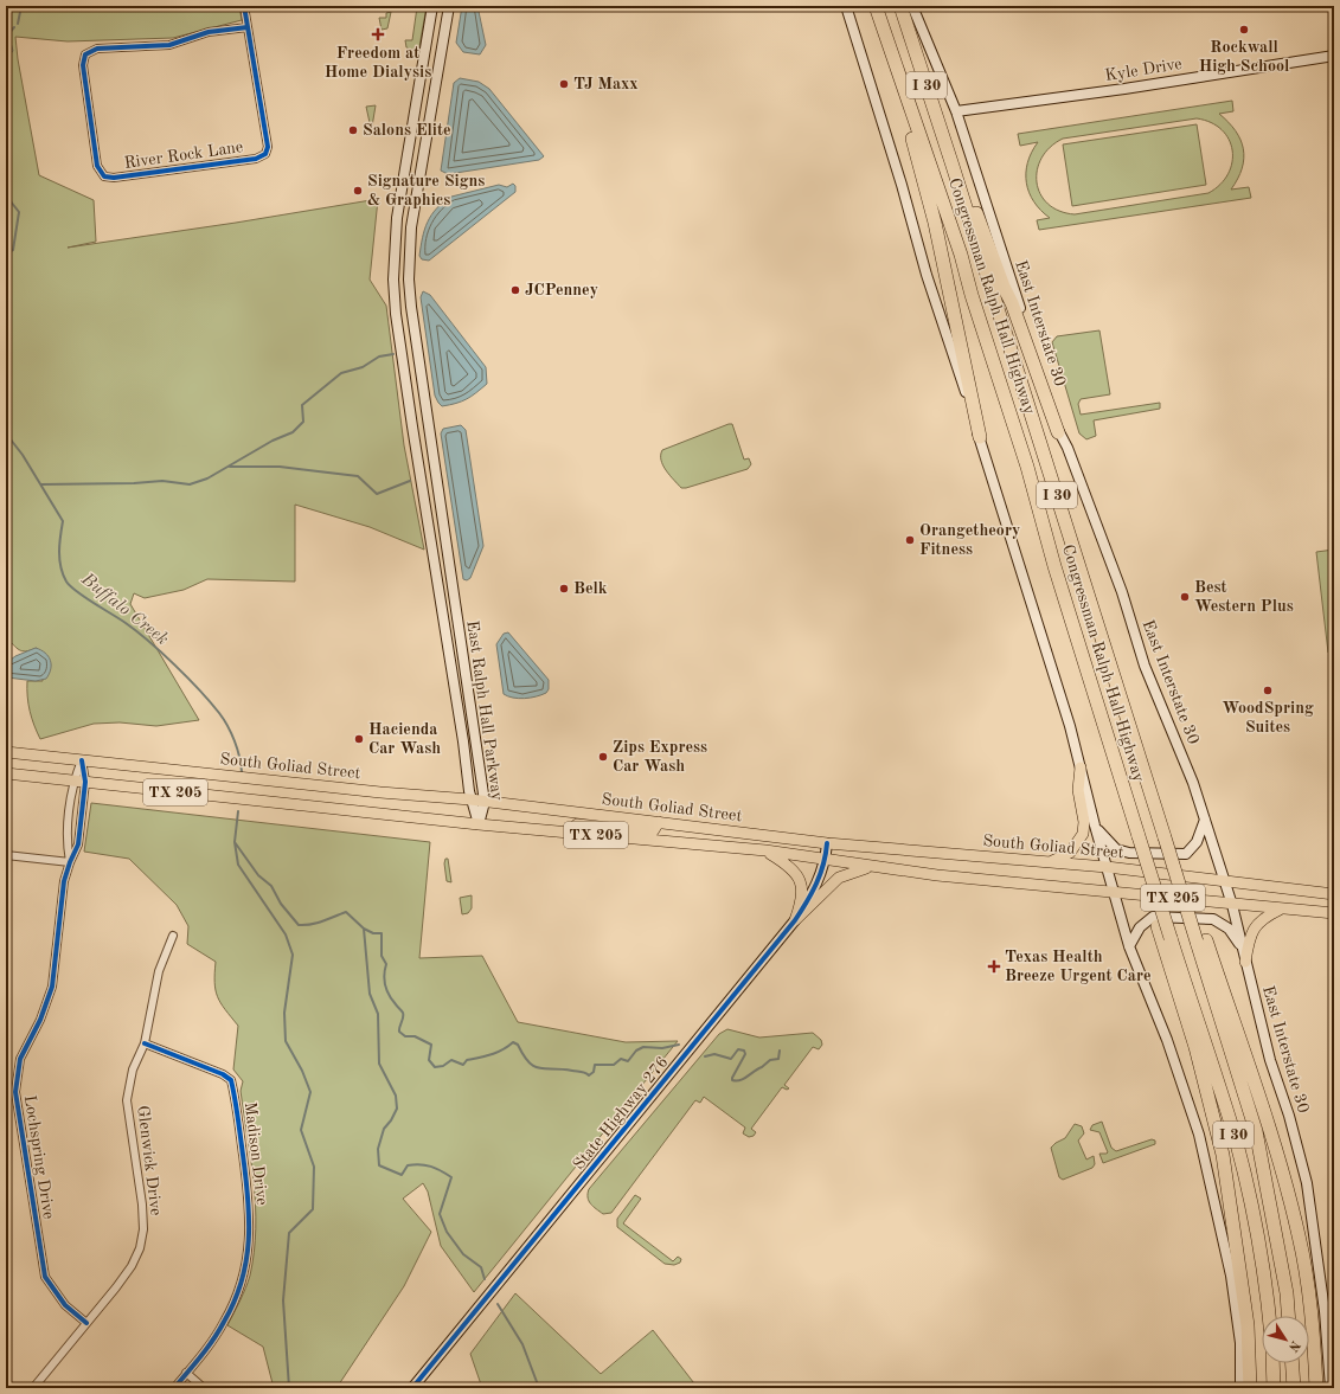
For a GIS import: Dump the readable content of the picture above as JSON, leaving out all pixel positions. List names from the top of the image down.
{
  "streets": {
    "highway": ["I 30", "Congressman Ralph Hall Highway"],
    "main road": [
      "Kyle Drive",
      "East Interstate 30",
      "East Ralph Hall Parkway",
      "South Goliad Street",
      "TX 205",
      "State Highway 276"
    ],
    "street": [
      "River Rock Lane",
      "Madison Drive",
      "Lochspring Drive",
      "Glenwick Drive"
    ]
  },
  "crossings": [
    ["Kyle Drive", "East Interstate 30"],
    ["East Interstate 30", "South Goliad Street"],
    ["East Ralph Hall Parkway", "South Goliad Street"],
    ["South Goliad Street", "State Highway 276"],
    ["South Goliad Street", "Lochspring Drive"],
    ["Madison Drive", "Glenwick Drive"],
    ["Lochspring Drive", "Glenwick Drive"]
  ],
  "water": ["Buffalo Creek"],
  "places": {
    "other": [
      "Rockwall High School",
      "TJ Maxx",
      "Salons Elite",
      "Signature Signs & Graphics",
      "JCPenney",
      "Orangetheory Fitness",
      "Belk",
      "Best Western Plus",
      "WoodSpring Suites",
      "Hacienda Car Wash",
      "Zips Express Car Wash"
    ],
    "health": ["Freedom at Home Dialysis", "Texas Health Breeze Urgent Care"]
  },
  "north": "bottom right"
}
